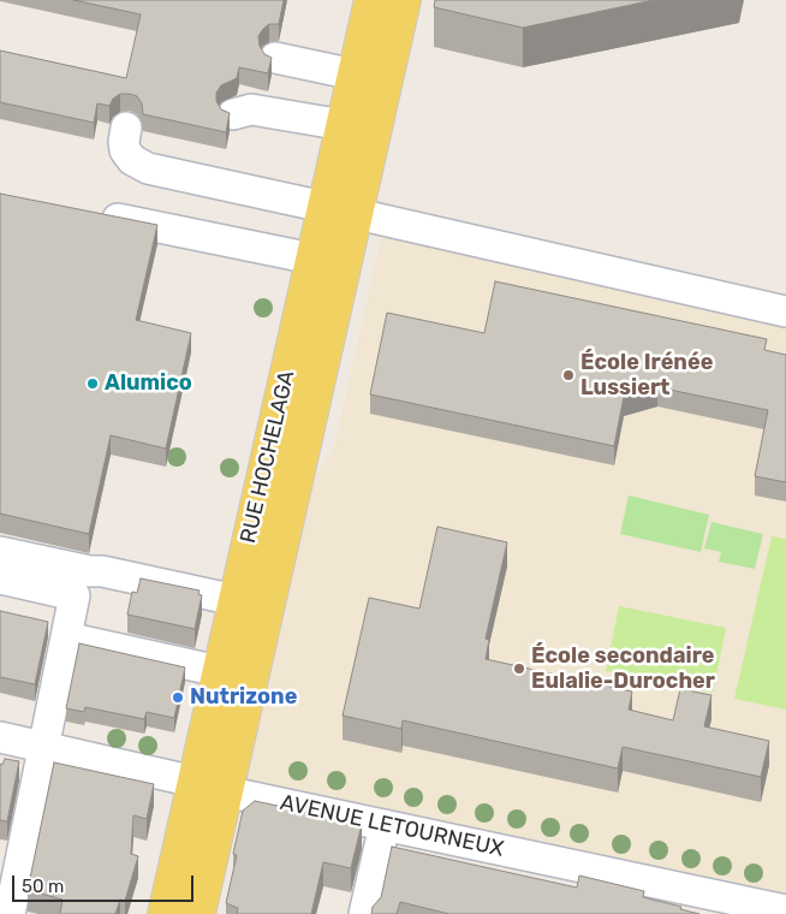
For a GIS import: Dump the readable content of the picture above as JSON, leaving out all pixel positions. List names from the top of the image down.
{
  "streets": {
    "main road": ["RUE HOCHELAGA"],
    "street": ["AVENUE LETOURNEUX"]
  },
  "crossings": [
    ["RUE HOCHELAGA", "AVENUE LETOURNEUX"]
  ],
  "places": [
    "École Irénée Lussiert",
    "Alumico",
    "École secondaire Eulalie-Durocher",
    "Nutrizone"
  ],
  "scale_bar": "50 m"
}
